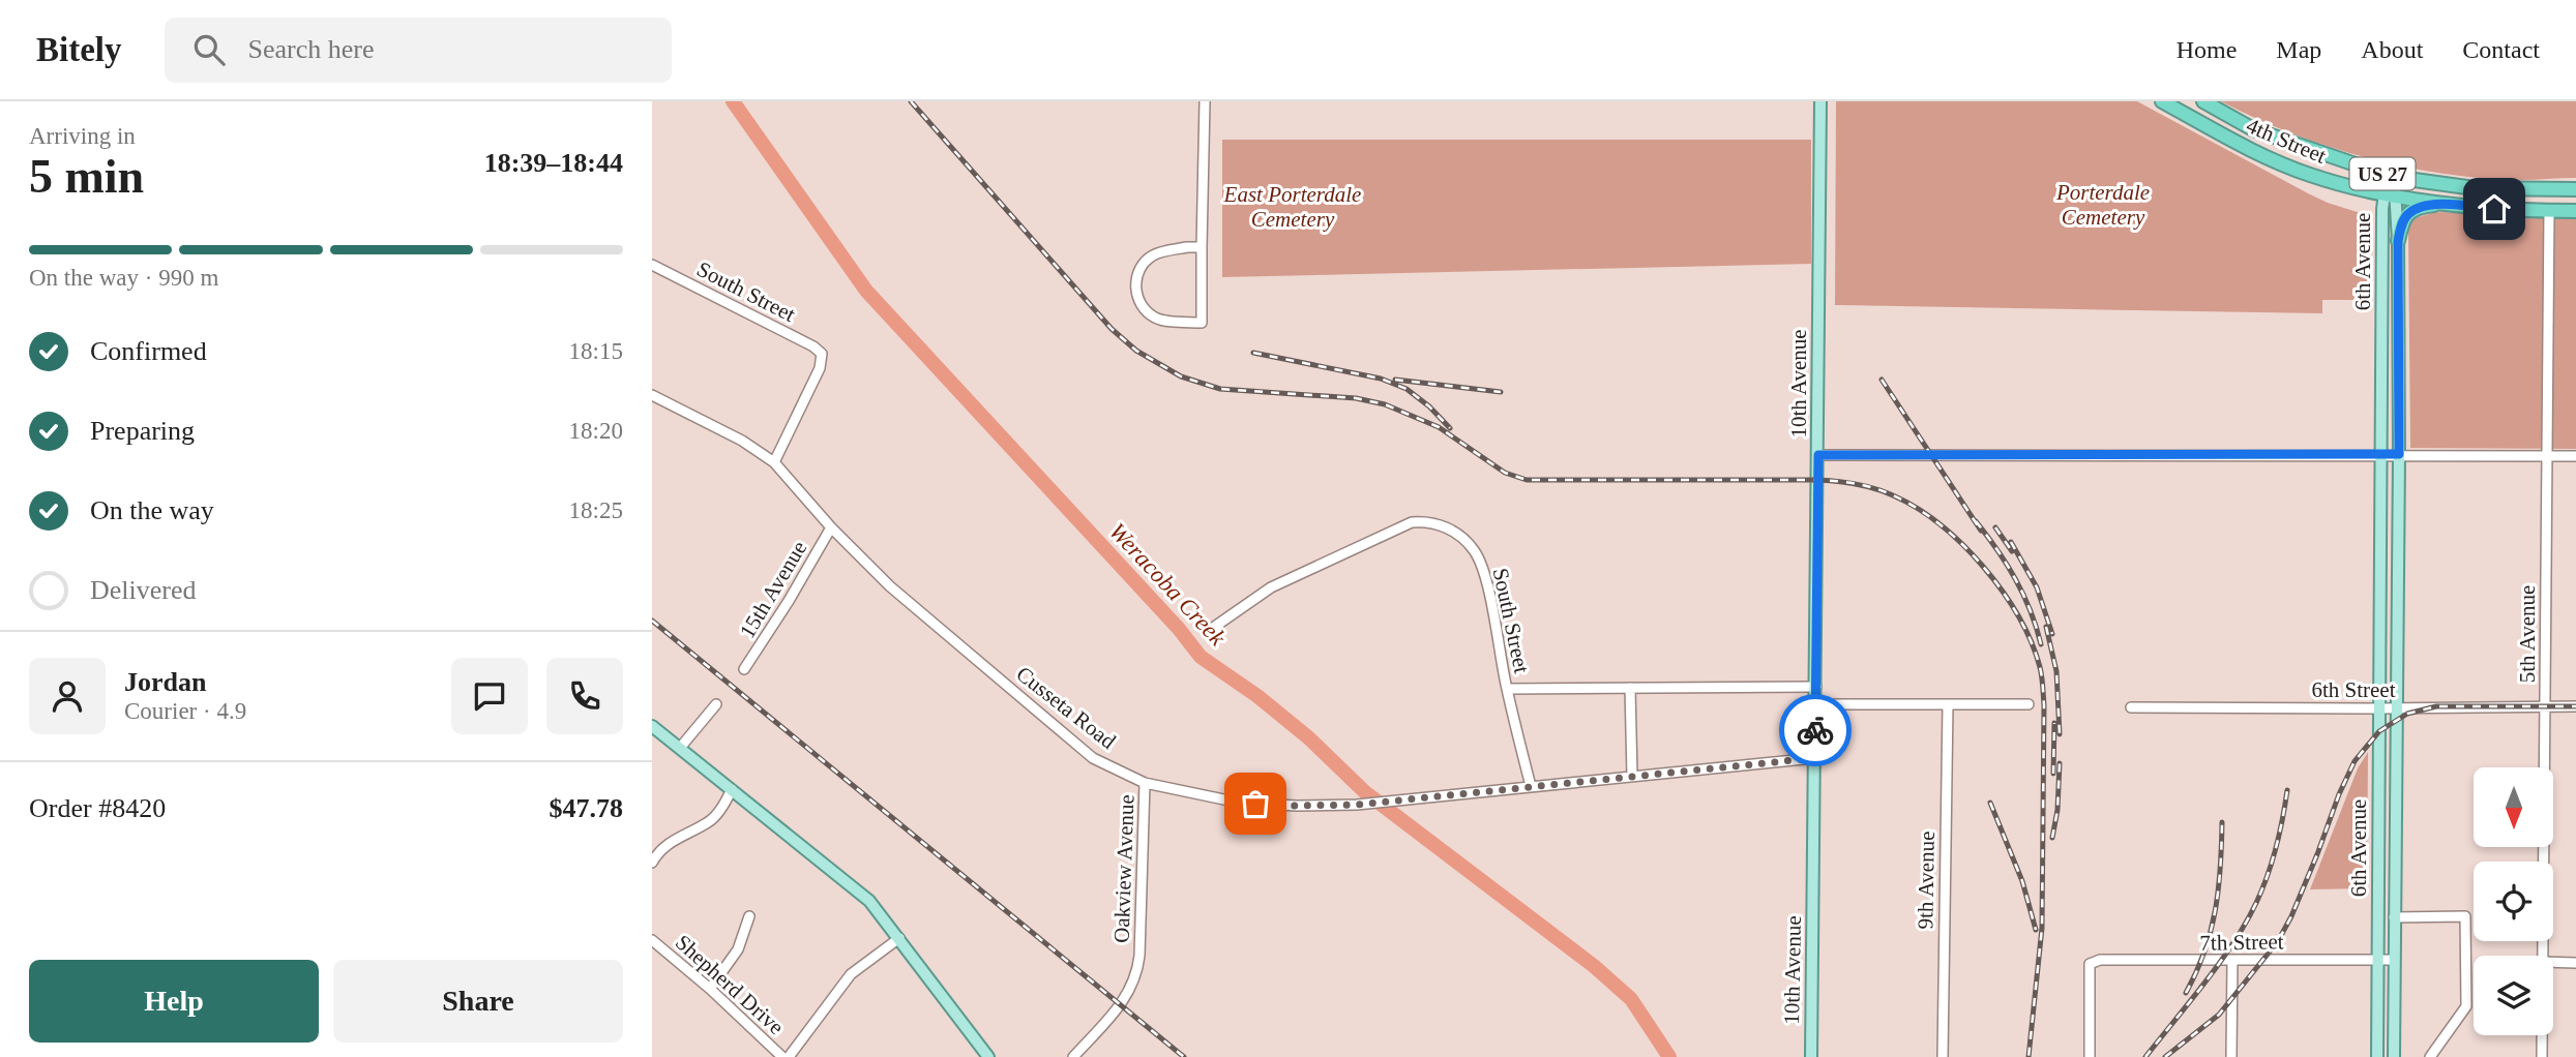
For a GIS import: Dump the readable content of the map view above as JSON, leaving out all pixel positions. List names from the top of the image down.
{
  "streets": {
    "highway": ["4th Street", "US 27"],
    "main road": ["6th Avenue", "10th Avenue"],
    "street": [
      "South Street",
      "15th Avenue",
      "5th Avenue",
      "6th Street",
      "Cusseta Road",
      "Oakview Avenue",
      "9th Avenue",
      "7th Street",
      "Shepherd Drive"
    ]
  },
  "crossings": [
    ["4th Street", "6th Avenue"],
    ["4th Street", "5th Avenue"],
    ["6th Avenue", "6th Street"],
    ["6th Avenue", "7th Street"],
    ["South Street", "10th Avenue"],
    ["South Street", "Cusseta Road"],
    ["10th Avenue", "Cusseta Road"],
    ["15th Avenue", "Cusseta Road"],
    ["5th Avenue", "6th Street"],
    ["Cusseta Road", "Oakview Avenue"]
  ],
  "water": ["Weracoba Creek"],
  "parks": ["Porterdale Cemetery", "East Porterdale Cemetery"],
  "north": "bottom",
  "page": {
    "header": "Bitely",
    "search": "Search here",
    "nav": [
      "Home",
      "Map",
      "About",
      "Contact"
    ],
    "heading": ["5 min", "Arriving in", "18:39–18:44"],
    "panel": [
      "Jordan",
      "Courier · 4.9",
      "Order #8420",
      "$47.78"
    ],
    "bar": "On the way · 990 m",
    "list": [
      ["Confirmed", "18:15"],
      ["Preparing", "18:20"],
      ["On the way", "18:25"],
      "Delivered"
    ],
    "buttons": ["Help", "Share"]
  }
}
